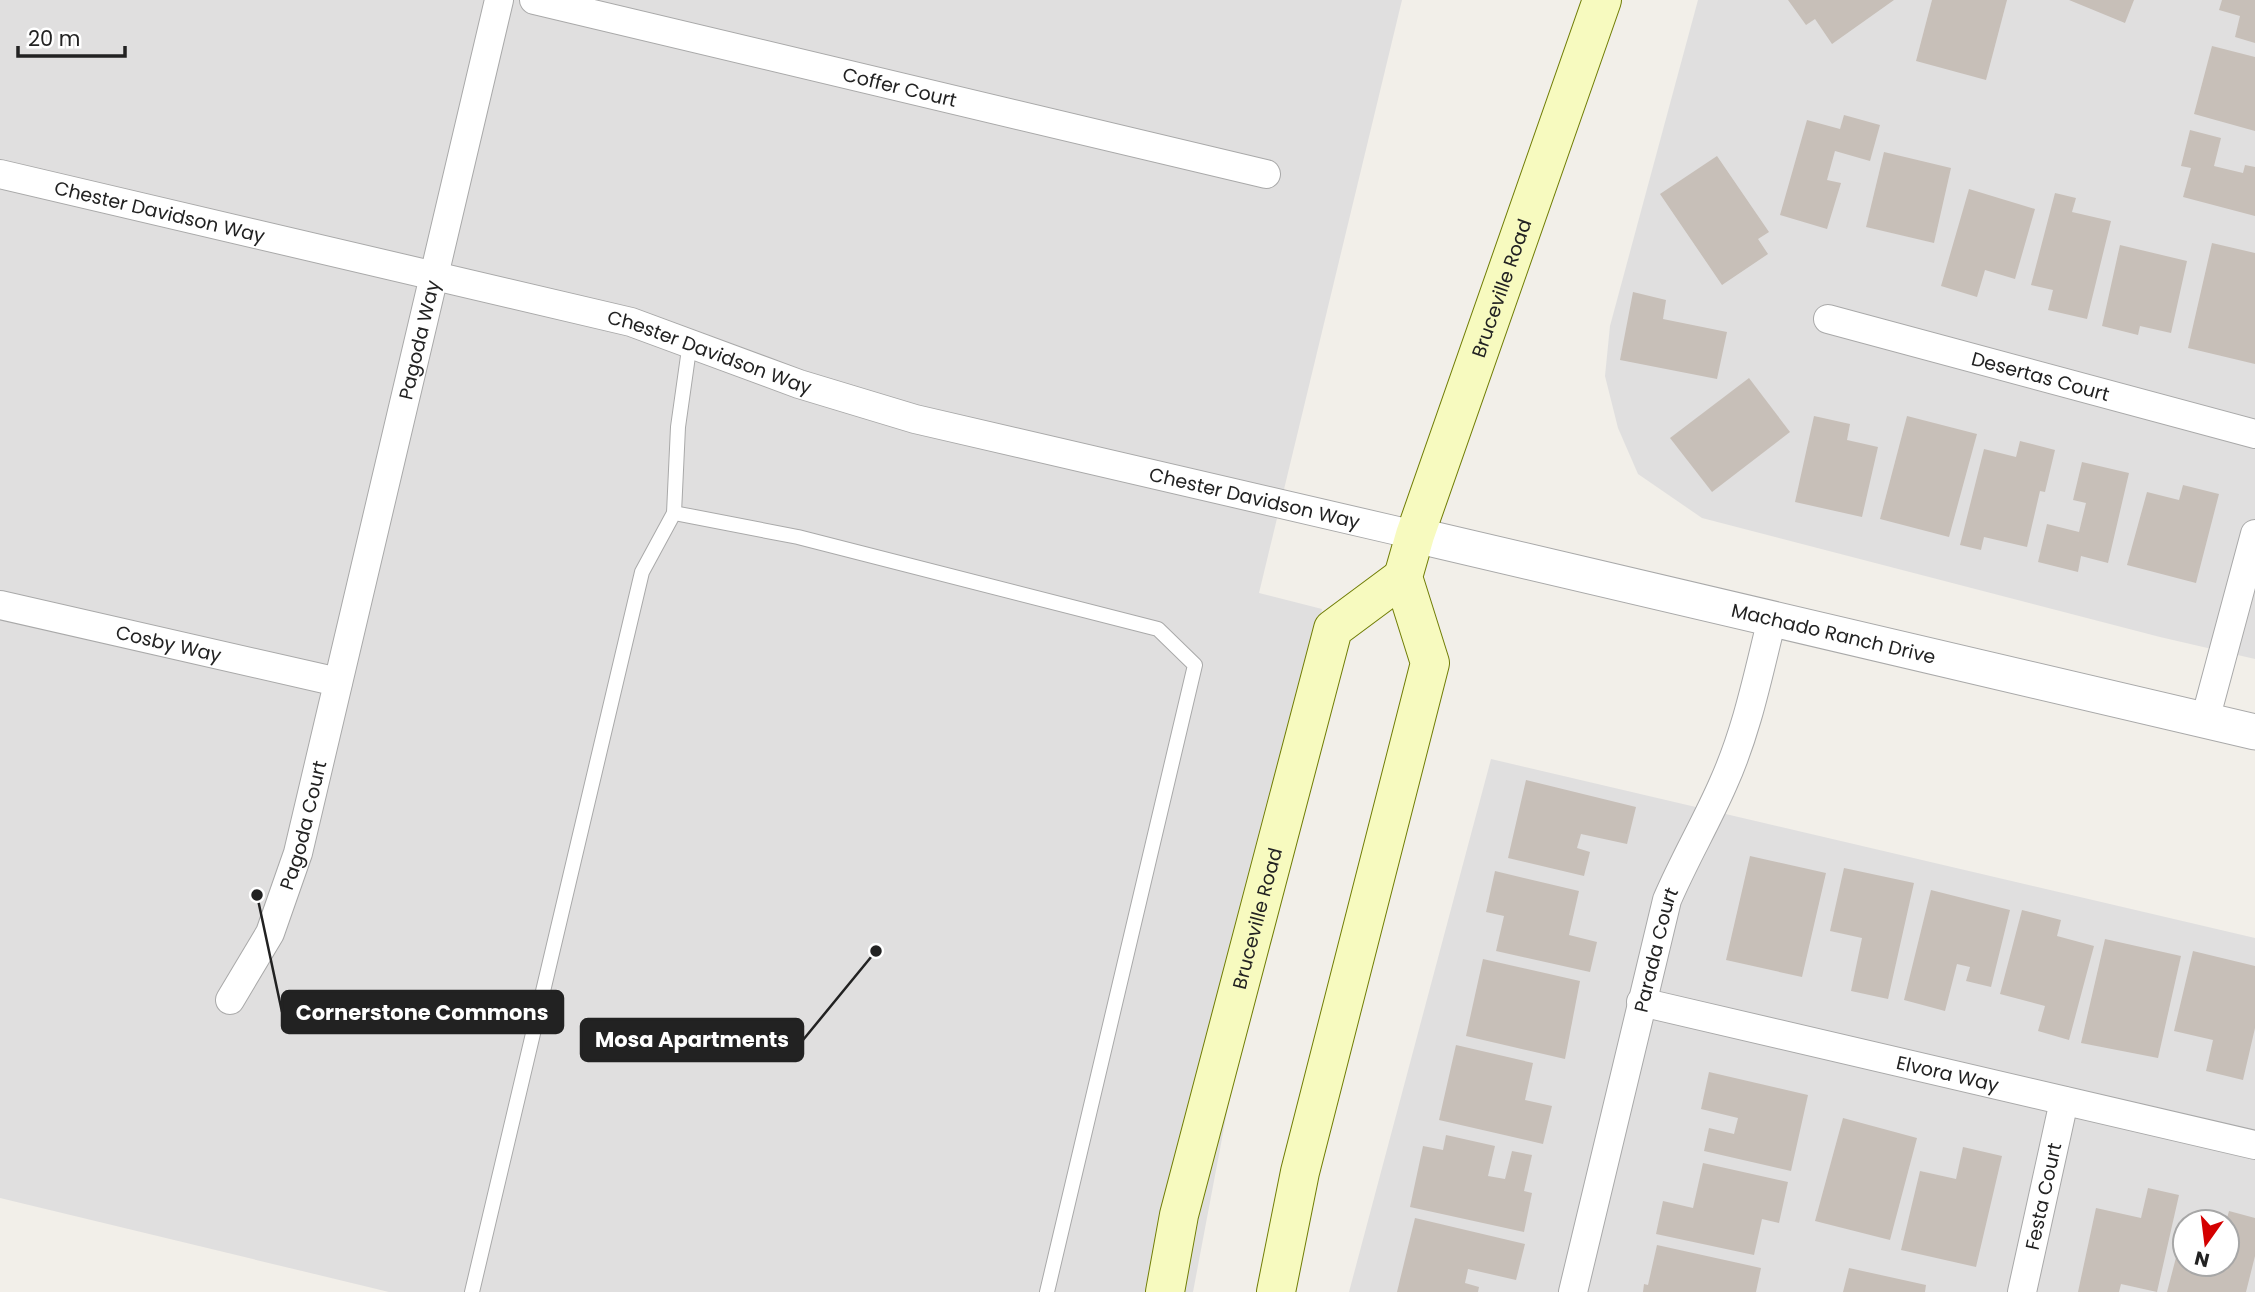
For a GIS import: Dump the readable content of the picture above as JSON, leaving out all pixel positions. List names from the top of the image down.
{
  "streets": {
    "main road": ["Bruceville Road"],
    "street": [
      "Coffer Court",
      "Chester Davidson Way",
      "Pagoda Way",
      "Desertas Court",
      "Machado Ranch Drive",
      "Cosby Way",
      "Pagoda Court",
      "Parada Court",
      "Elvora Way",
      "Festa Court"
    ]
  },
  "crossings": [
    ["Chester Davidson Way", "Bruceville Road"],
    ["Chester Davidson Way", "Pagoda Way"],
    ["Chester Davidson Way", "Machado Ranch Drive"],
    ["Bruceville Road", "Machado Ranch Drive"],
    ["Pagoda Way", "Cosby Way"],
    ["Pagoda Way", "Pagoda Court"],
    ["Machado Ranch Drive", "Parada Court"],
    ["Cosby Way", "Pagoda Court"],
    ["Parada Court", "Elvora Way"],
    ["Elvora Way", "Festa Court"]
  ],
  "places": ["Cornerstone Commons", "Mosa Apartments"],
  "scale_bar": "20 m",
  "north": "bottom"
}
